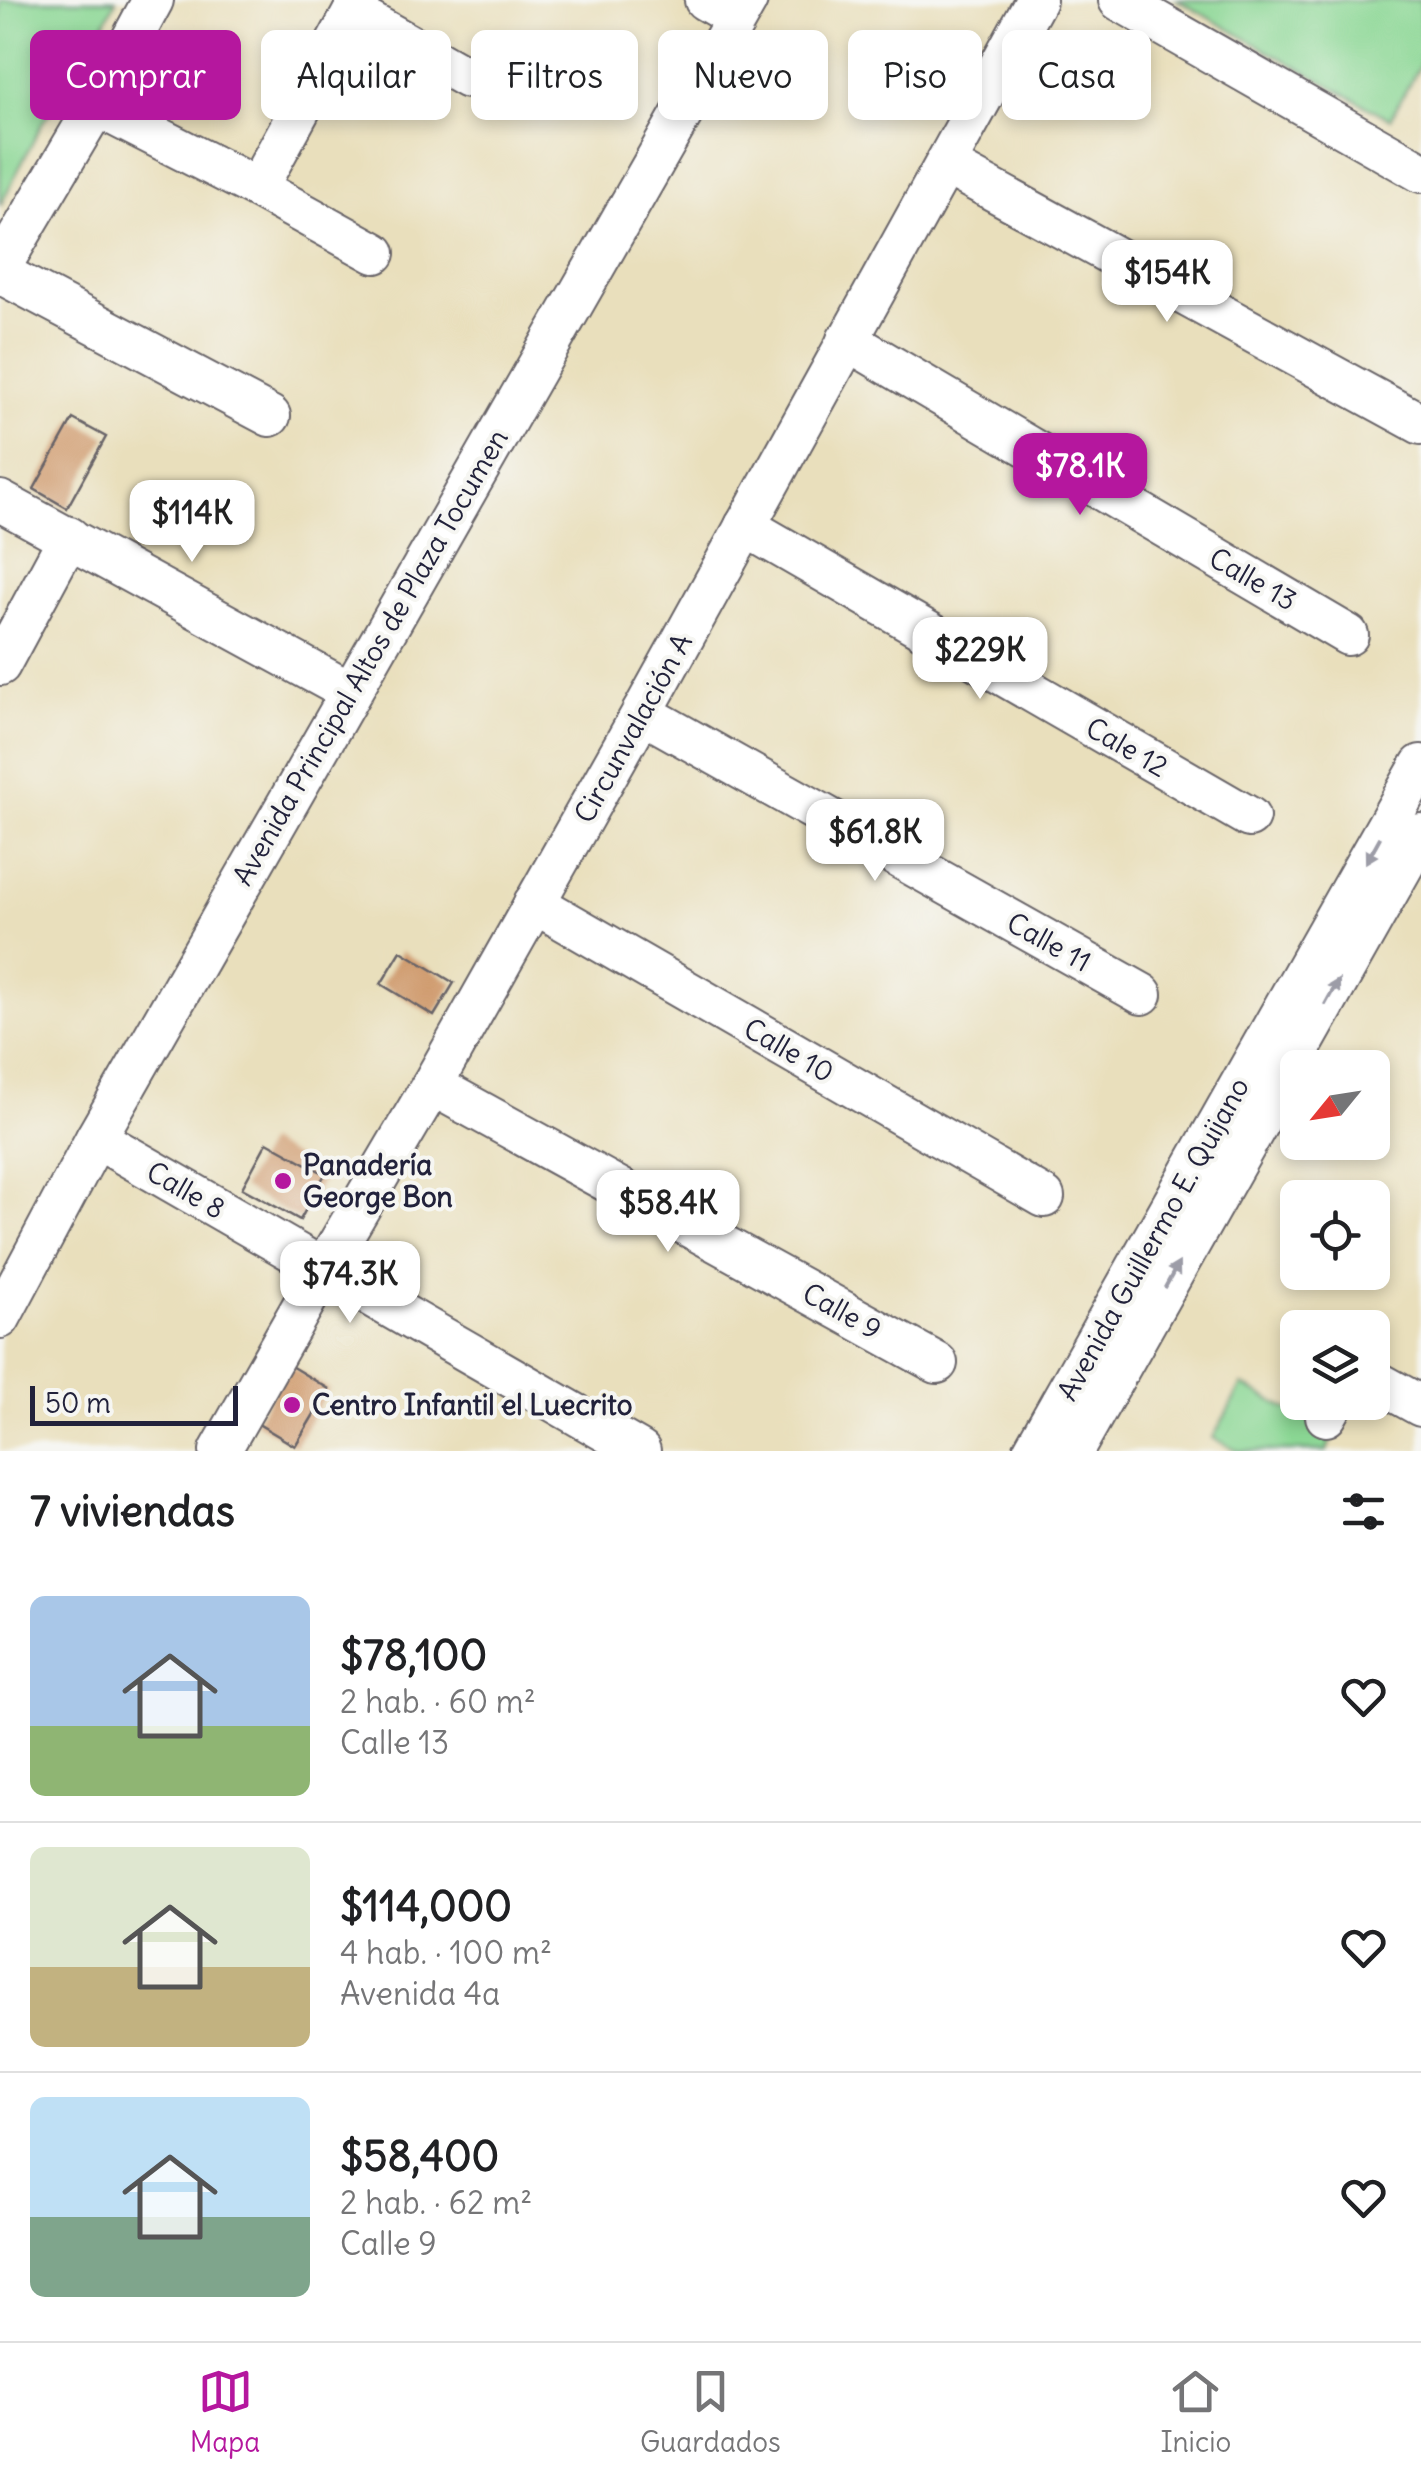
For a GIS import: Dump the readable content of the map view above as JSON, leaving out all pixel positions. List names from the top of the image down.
{
  "streets": {
    "street": [
      "Calle 13",
      "Avenida Principal Altos de Plaza Tocumen",
      "Circunvalación A",
      "Cale 12",
      "Calle 11",
      "Calle 10",
      "Calle 8",
      "Avenida Guillermo E. Quijano",
      "Calle 9"
    ]
  },
  "crossings": [
    ["Calle 13", "Circunvalación A"],
    ["Avenida Principal Altos de Plaza Tocumen", "Calle 8"],
    ["Circunvalación A", "Cale 12"],
    ["Circunvalación A", "Calle 11"],
    ["Circunvalación A", "Calle 10"],
    ["Circunvalación A", "Calle 8"],
    ["Circunvalación A", "Calle 9"]
  ],
  "places": ["Panadería George Bon", "Centro Infantil el Luecrito"],
  "scale_bar": "50 m",
  "north": "bottom left",
  "page": {
    "chip": [
      "Comprar",
      "Alquilar",
      "Filtros",
      "Nuevo",
      "Piso",
      "Casa"
    ],
    "price": [
      "$154K",
      "$78.1K",
      "$114K",
      "$229K",
      "$61.8K",
      "$58.4K",
      "$74.3K"
    ],
    "scale": "50 m",
    "heading": "7 viviendas",
    "list": [
      {
        "name": "$78,100",
        "note": "2 hab. · 60 m² · Calle 13"
      },
      {
        "name": "$114,000",
        "note": "4 hab. · 100 m² · Avenida 4a"
      },
      {
        "name": "$58,400",
        "note": "2 hab. · 62 m² · Calle 9"
      }
    ],
    "tabs": ["Mapa", "Guardados", "Inicio"]
  }
}
